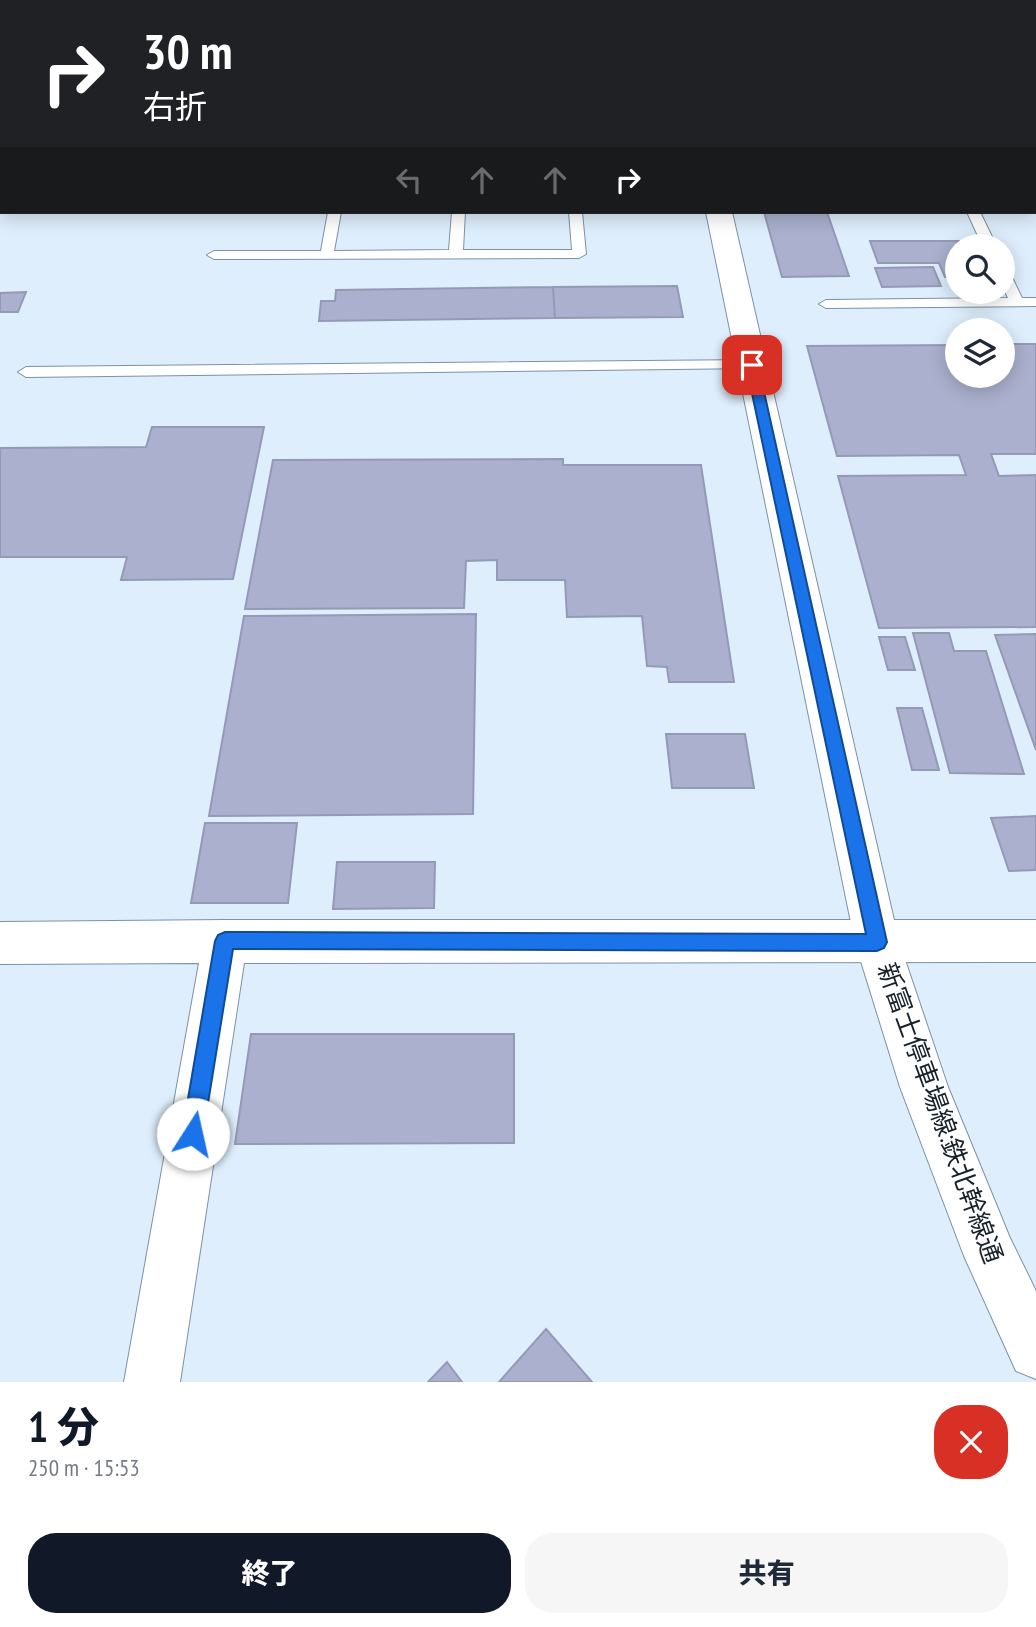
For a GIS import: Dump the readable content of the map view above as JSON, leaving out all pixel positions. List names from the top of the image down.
{
  "streets": {
    "main road": ["新富士停車場線:鉄北幹線通"]
  },
  "page": {
    "turn": ["30 m", "右折"],
    "heading": ["1 分", "250 m · 15:53"],
    "buttons": ["終了", "共有"]
  }
}
